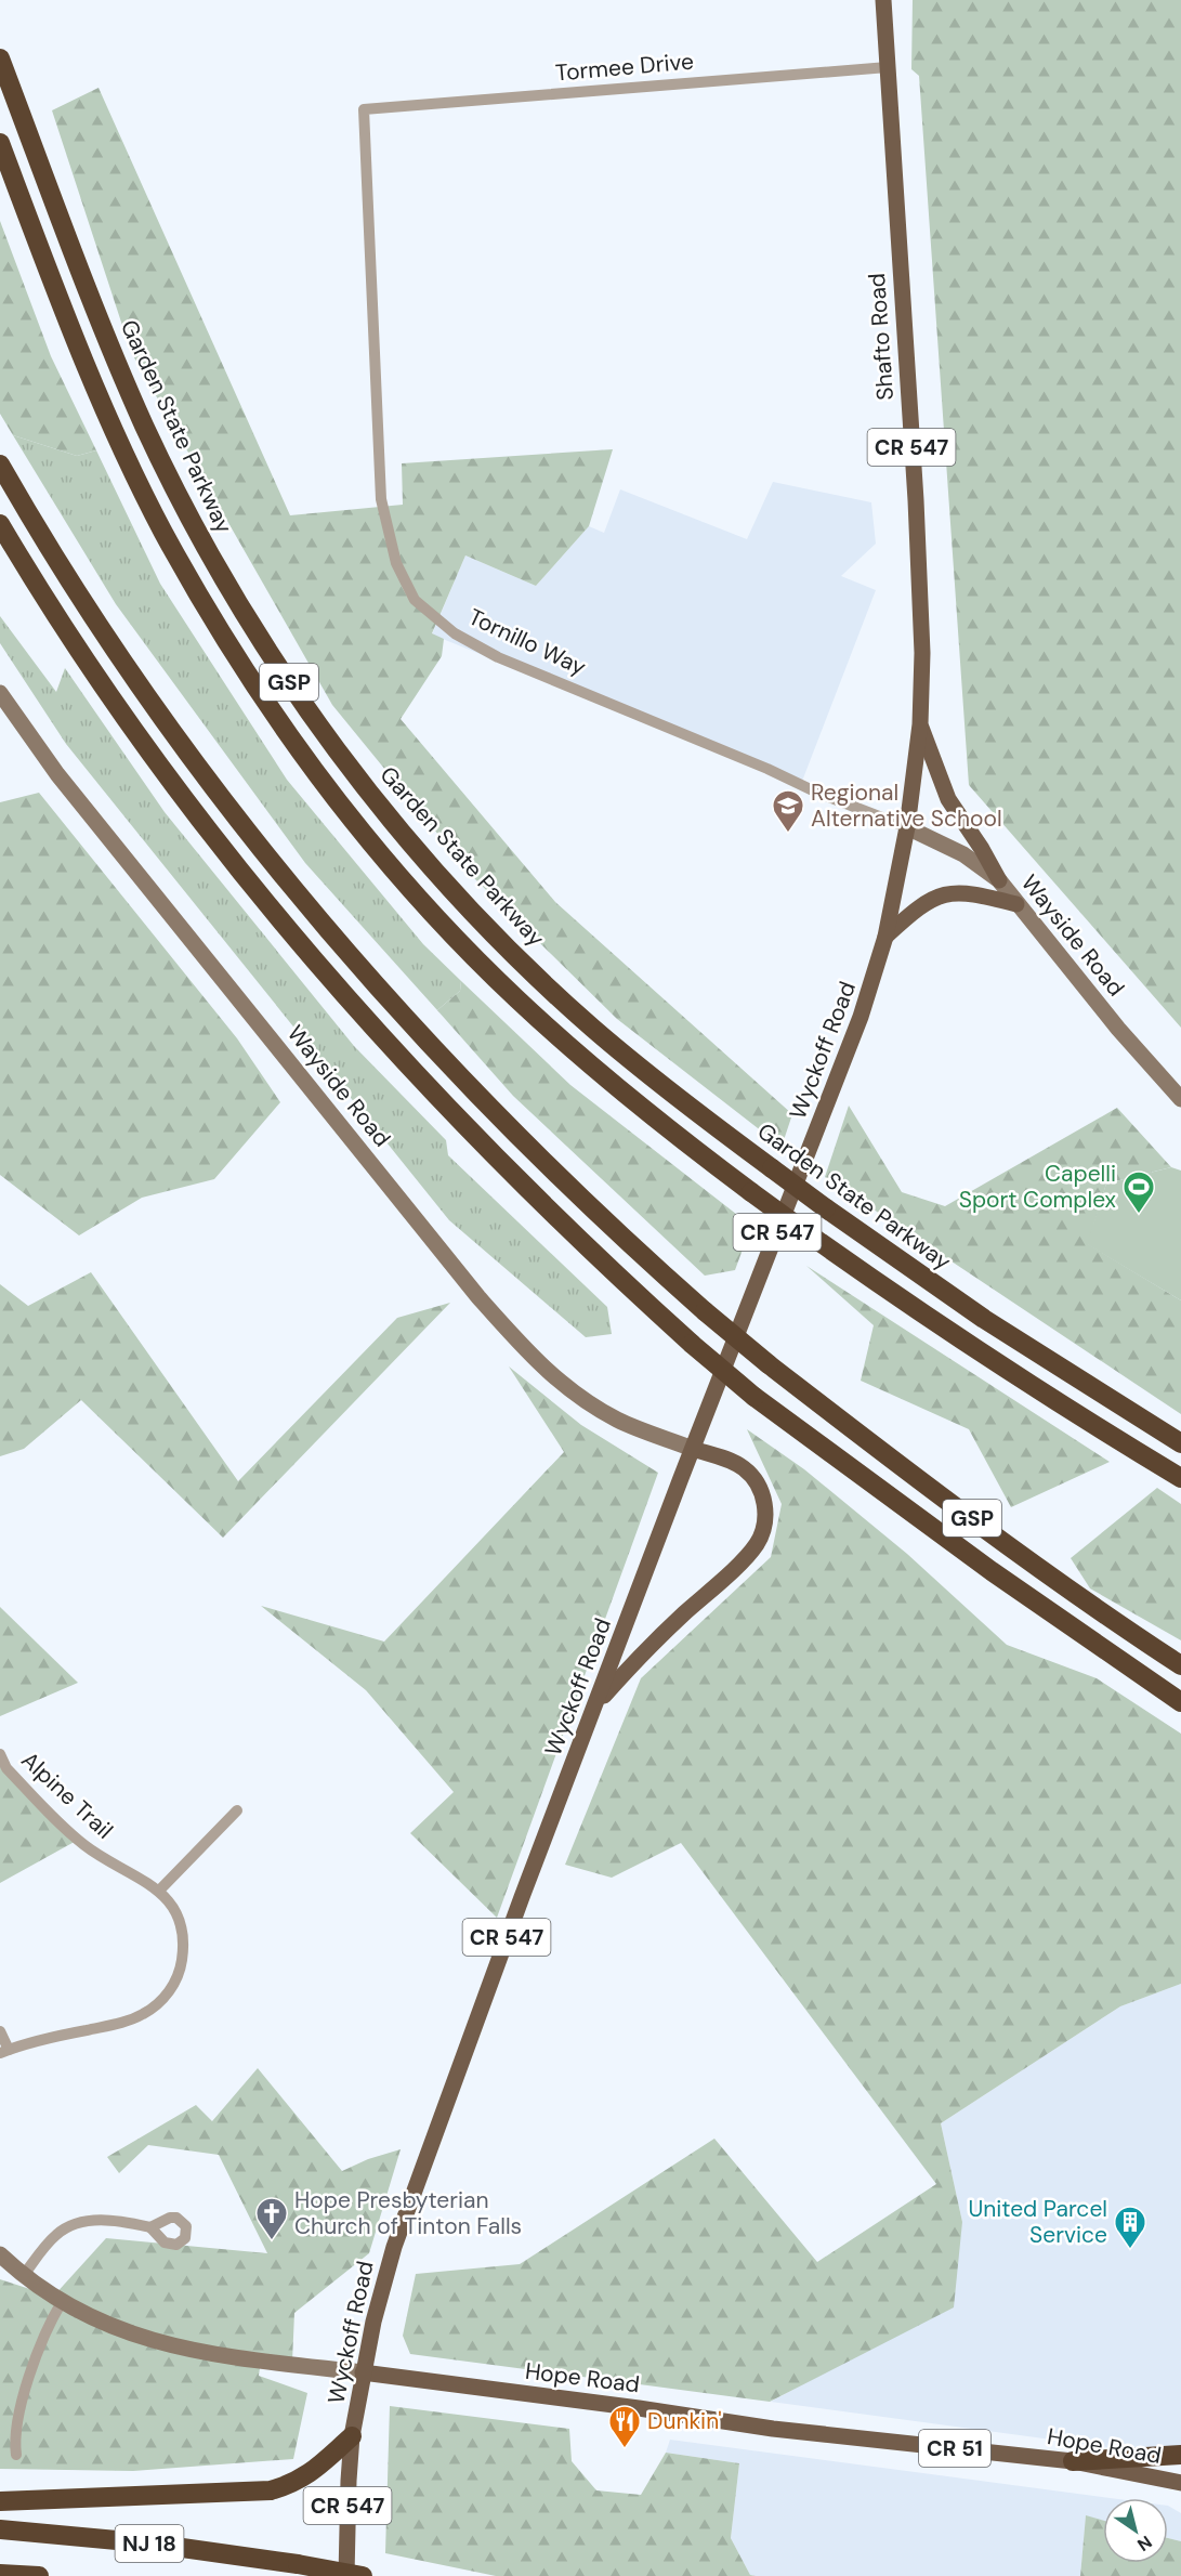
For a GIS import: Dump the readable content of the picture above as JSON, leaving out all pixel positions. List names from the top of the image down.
{
  "streets": {
    "highway": ["Garden State Parkway", "GSP", "NJ 18"],
    "main road": [
      "Shafto Road",
      "CR 547",
      "Wyckoff Road",
      "Hope Road",
      "CR 51"
    ],
    "street": [
      "Tormee Drive",
      "Tornillo Way",
      "Wayside Road",
      "Alpine Trail"
    ]
  },
  "crossings": [
    ["Tormee Drive", "Shafto Road"],
    ["Tormee Drive", "Tornillo Way"],
    ["Shafto Road", "Tornillo Way"],
    ["Shafto Road", "Wayside Road"],
    ["Shafto Road", "Wyckoff Road"],
    ["Tornillo Way", "Wayside Road"],
    ["Tornillo Way", "Wyckoff Road"],
    ["Wayside Road", "Wyckoff Road"],
    ["Wyckoff Road", "Hope Road"]
  ],
  "places": {
    "school or university": ["Regional Alternative School"],
    "sports": ["Capelli Sport Complex"],
    "church": ["Hope Presbyterian Church of Tinton Falls"],
    "building": ["United Parcel Service"],
    "restaurant": ["Dunkin'"]
  },
  "north": "bottom right"
}
